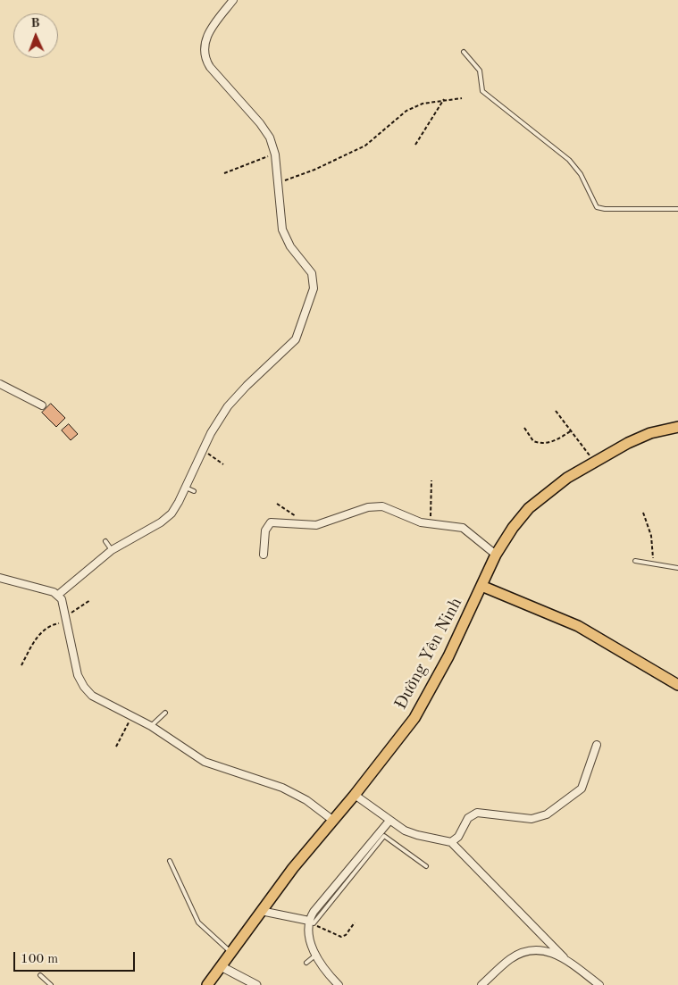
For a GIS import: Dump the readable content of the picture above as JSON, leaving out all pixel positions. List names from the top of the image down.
{
  "streets": {
    "main road": ["Đường Yên Ninh"]
  },
  "scale_bar": "100 m",
  "north": "top"
}
